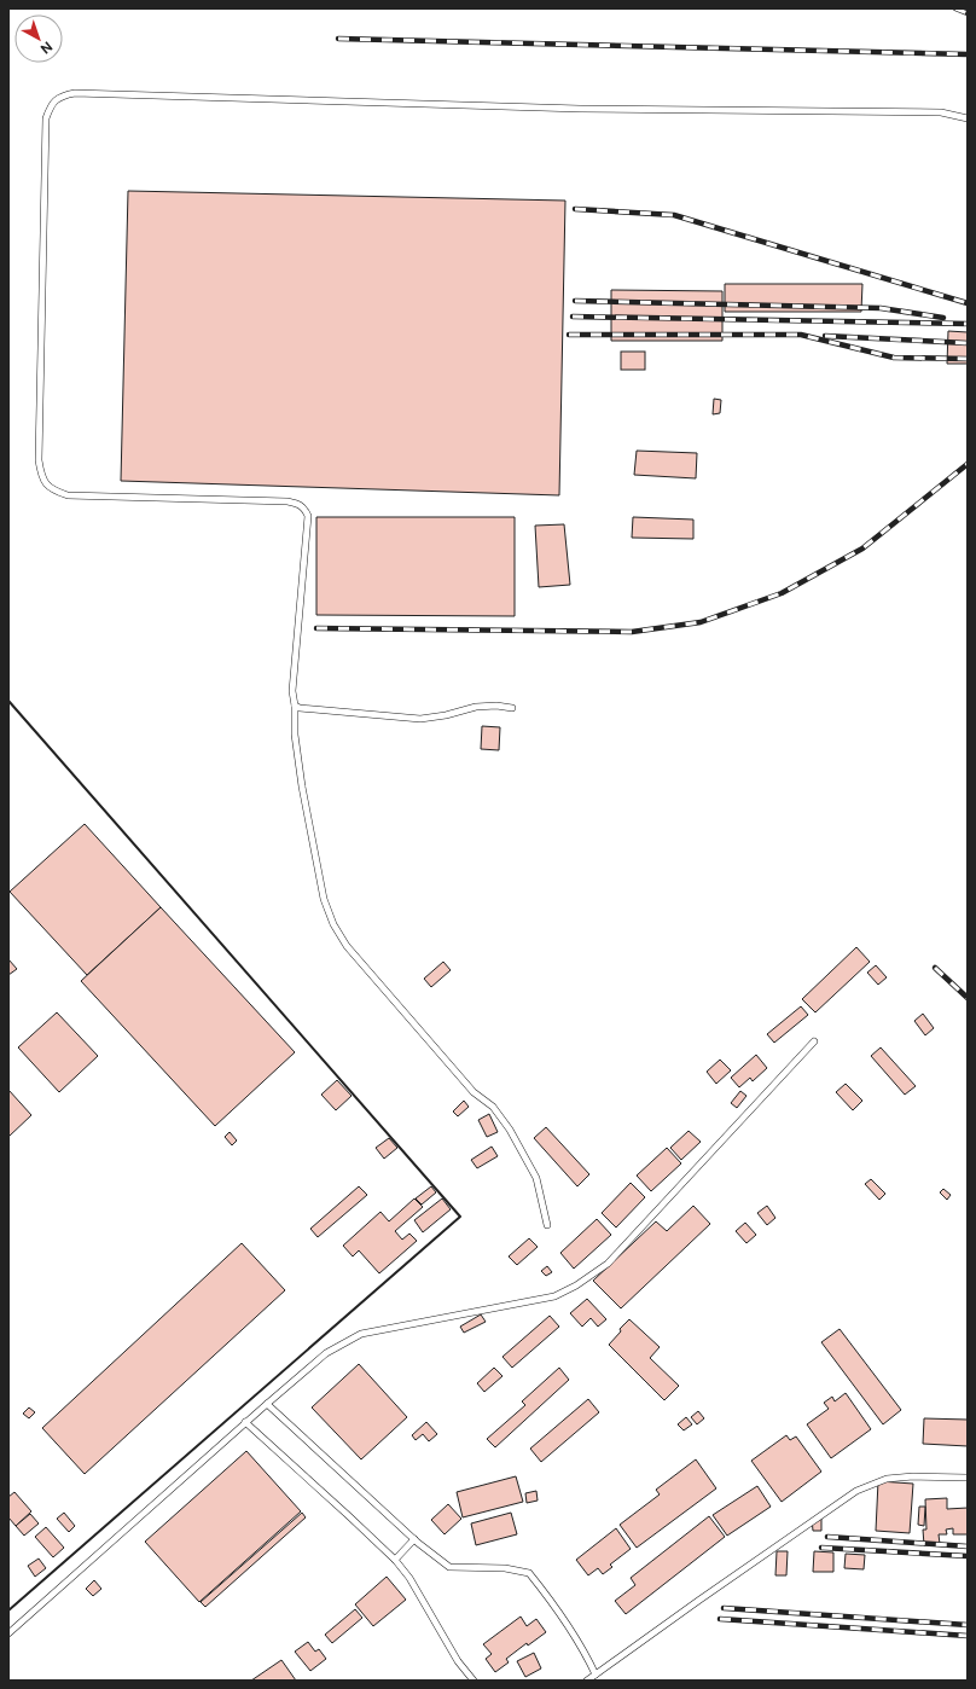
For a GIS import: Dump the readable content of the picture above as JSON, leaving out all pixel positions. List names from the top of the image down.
{
  "north": "bottom right"
}
